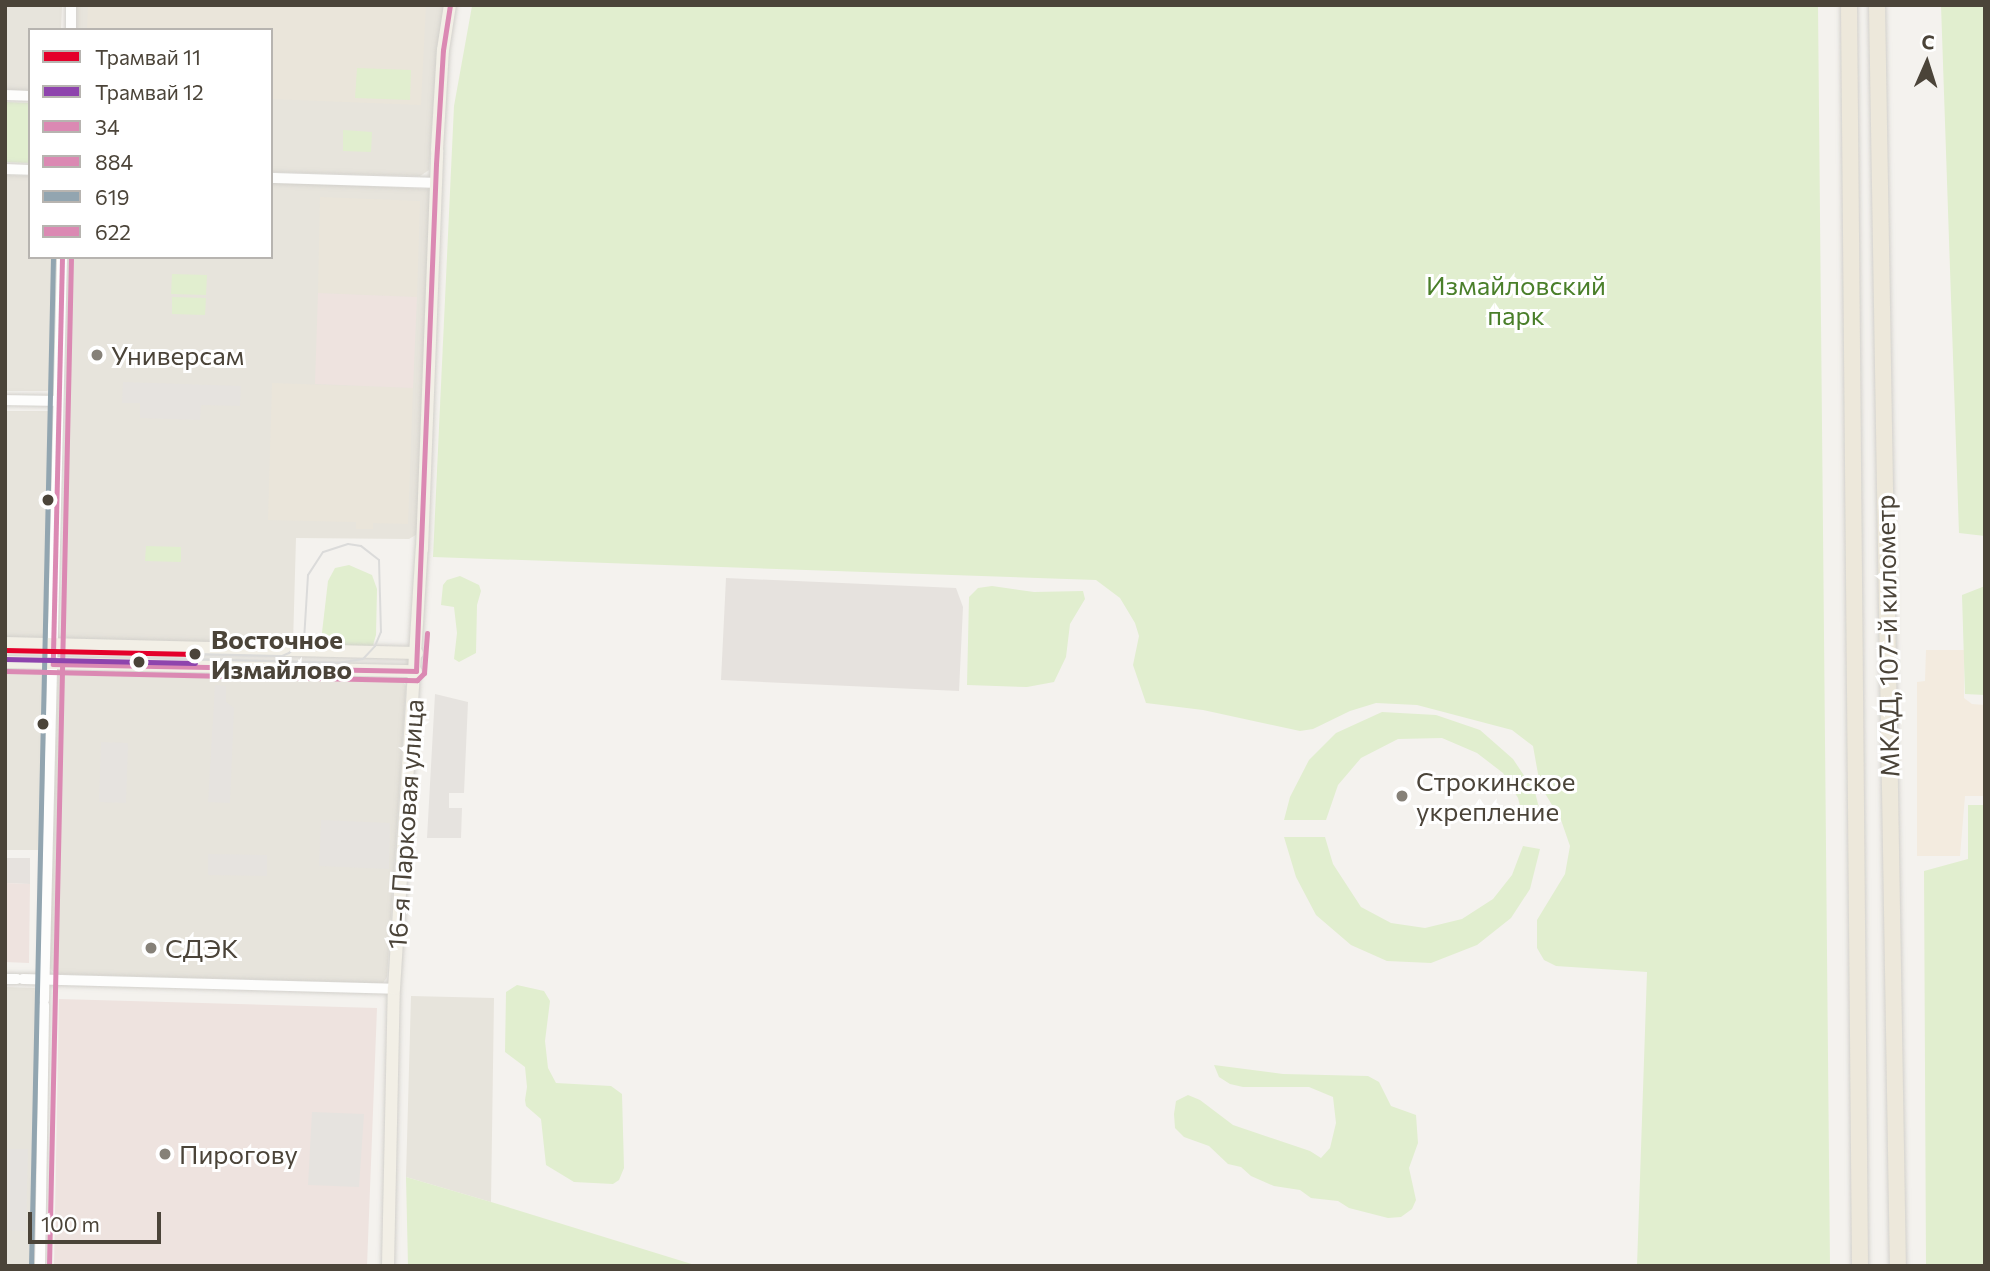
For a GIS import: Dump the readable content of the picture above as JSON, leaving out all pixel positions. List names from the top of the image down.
{
  "streets": {
    "highway": ["МКАД, 107-й километр"],
    "main road": ["16-я Парковая улица"]
  },
  "parks": ["Измайловский парк"],
  "places": [
    "Универсам",
    "Восточное Измайлово",
    "Строкинское укрепление",
    "СДЭК",
    "Пирогову"
  ],
  "lines": [
    "transit line 34",
    "transit line 884",
    "transit line 619",
    "transit line 622",
    "tram line 11",
    "tram line 12"
  ],
  "legend": [
    "Трамвай 11",
    "Трамвай 12",
    "34",
    "884",
    "619",
    "622"
  ],
  "scale_bar": "100 m",
  "north": "top"
}
